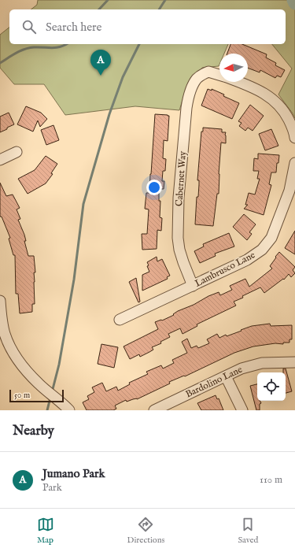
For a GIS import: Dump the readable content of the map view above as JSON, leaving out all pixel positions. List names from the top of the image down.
{
  "streets": {
    "street": ["Cabernet Way", "Lambrusco Lane", "Bardolino Lane"]
  },
  "crossings": [
    ["Cabernet Way", "Lambrusco Lane"]
  ],
  "scale_bar": "50 m",
  "north": "left",
  "page": {
    "search": "Search here",
    "pins": "A",
    "scale": "50 m",
    "heading": "Nearby",
    "list": [
      {
        "mark": "A",
        "name": "Jumano Park",
        "note": "Park",
        "value": "110 m"
      }
    ],
    "nav": ["Map", "Directions", "Saved"]
  }
}
